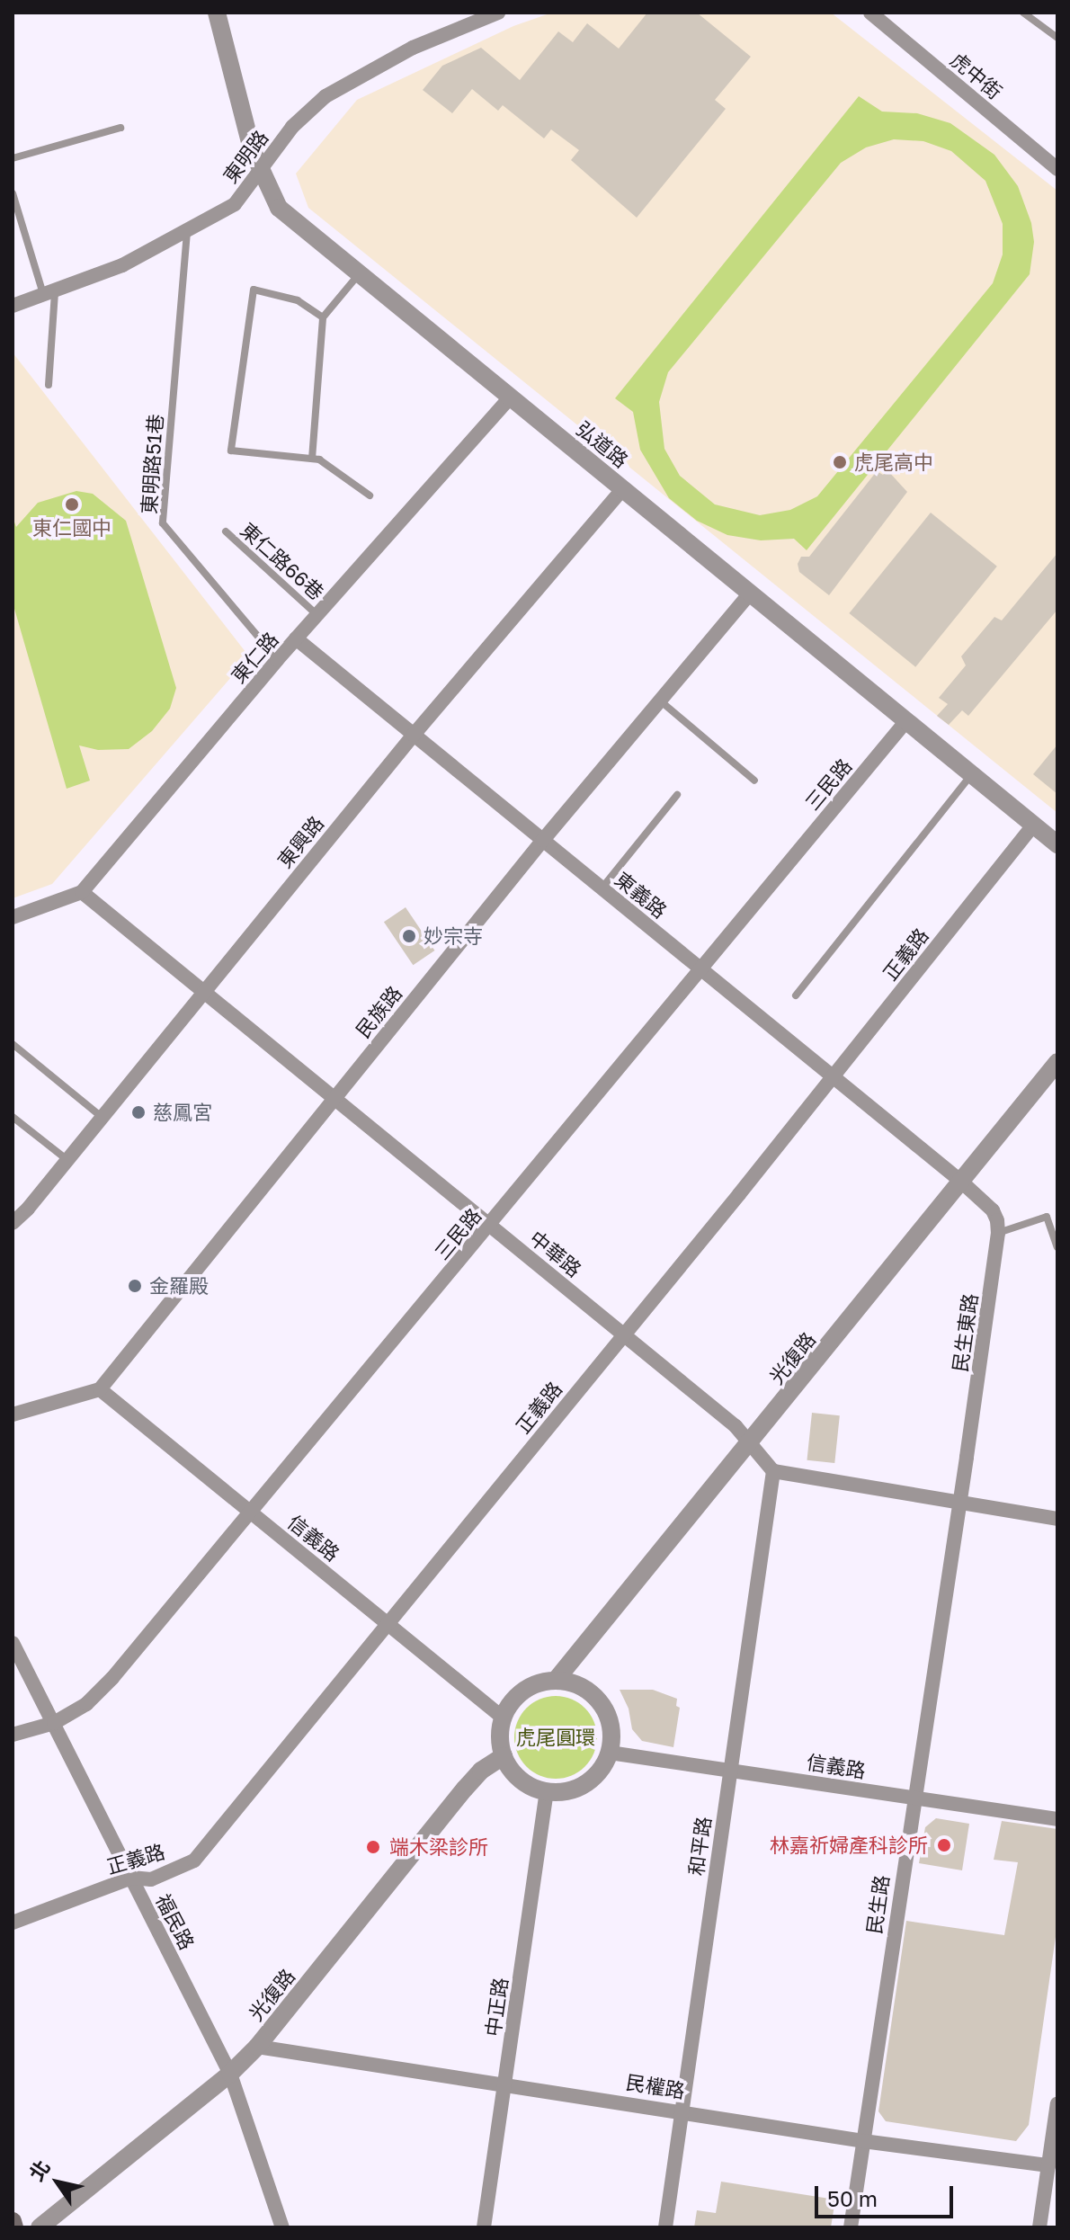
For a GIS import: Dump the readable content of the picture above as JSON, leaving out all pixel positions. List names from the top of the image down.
{
  "streets": {
    "street": [
      "虎中街",
      "東明路",
      "弘道路",
      "東仁路",
      "三民路",
      "東興路",
      "東義路",
      "正義路",
      "民族路",
      "中華路",
      "民生東路",
      "光復路",
      "信義路",
      "和平路",
      "民生路",
      "福民路",
      "中正路",
      "民權路"
    ],
    "lane": ["東明路51巷", "東仁路66巷"]
  },
  "crossings": [
    ["東明路", "弘道路"],
    ["東明路", "東明路51巷"],
    ["弘道路", "東仁路"],
    ["弘道路", "三民路"],
    ["弘道路", "東興路"],
    ["弘道路", "正義路"],
    ["弘道路", "民族路"],
    ["東明路51巷", "東仁路"],
    ["東仁路66巷", "東仁路"],
    ["東仁路", "東義路"],
    ["東仁路", "中華路"],
    ["三民路", "東義路"],
    ["三民路", "中華路"],
    ["三民路", "信義路"],
    ["三民路", "福民路"],
    ["東興路", "東義路"],
    ["東興路", "中華路"],
    ["東義路", "正義路"],
    ["東義路", "民族路"],
    ["東義路", "光復路"],
    ["正義路", "中華路"],
    ["正義路", "信義路"],
    ["正義路", "福民路"],
    ["民族路", "中華路"],
    ["民族路", "信義路"],
    ["中華路", "光復路"],
    ["中華路", "和平路"],
    ["民生東路", "民生路"],
    ["光復路", "信義路"],
    ["光復路", "福民路"],
    ["光復路", "中正路"],
    ["光復路", "民權路"],
    ["信義路", "和平路"],
    ["信義路", "民生路"],
    ["信義路", "中正路"],
    ["和平路", "民權路"],
    ["民生路", "民權路"],
    ["中正路", "民權路"]
  ],
  "parks": ["虎尾圓環"],
  "places": [
    "虎尾高中",
    "東仁國中",
    "妙宗寺",
    "慈鳳宮",
    "金羅殿",
    "林嘉祈婦產科診所",
    "端木梁診所"
  ],
  "scale_bar": "50 m",
  "north": "top left"
}
